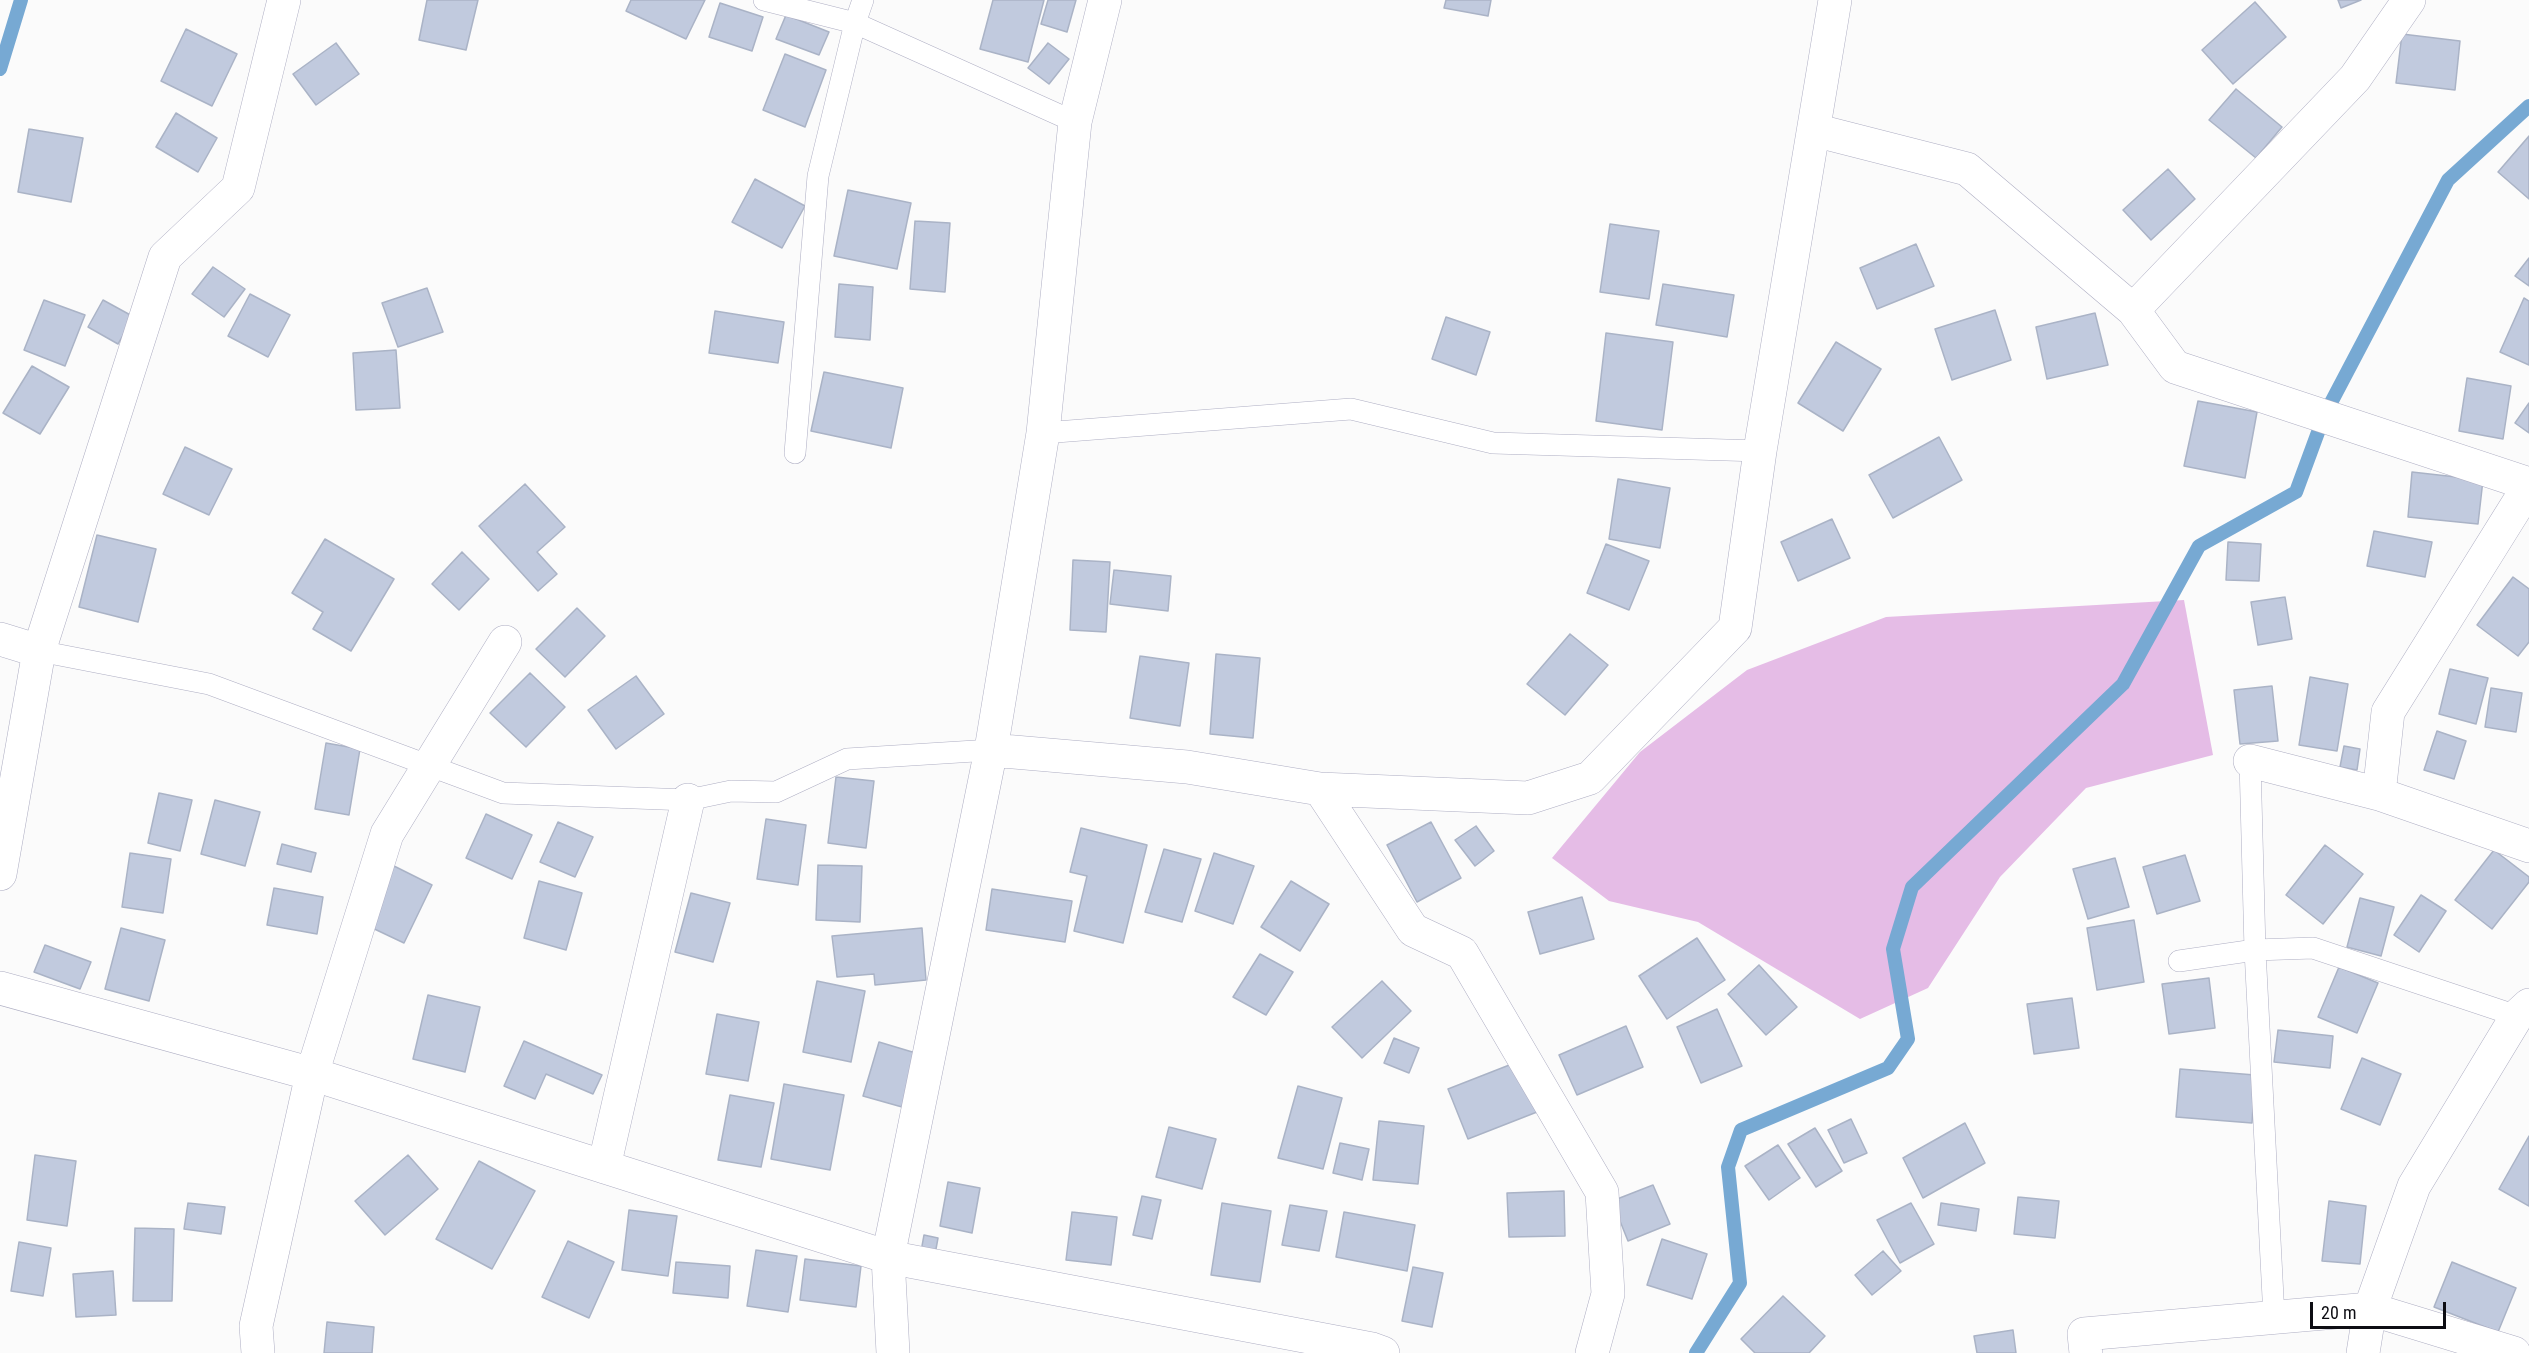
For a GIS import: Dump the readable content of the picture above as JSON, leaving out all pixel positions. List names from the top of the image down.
{
  "scale_bar": "20 m"
}
